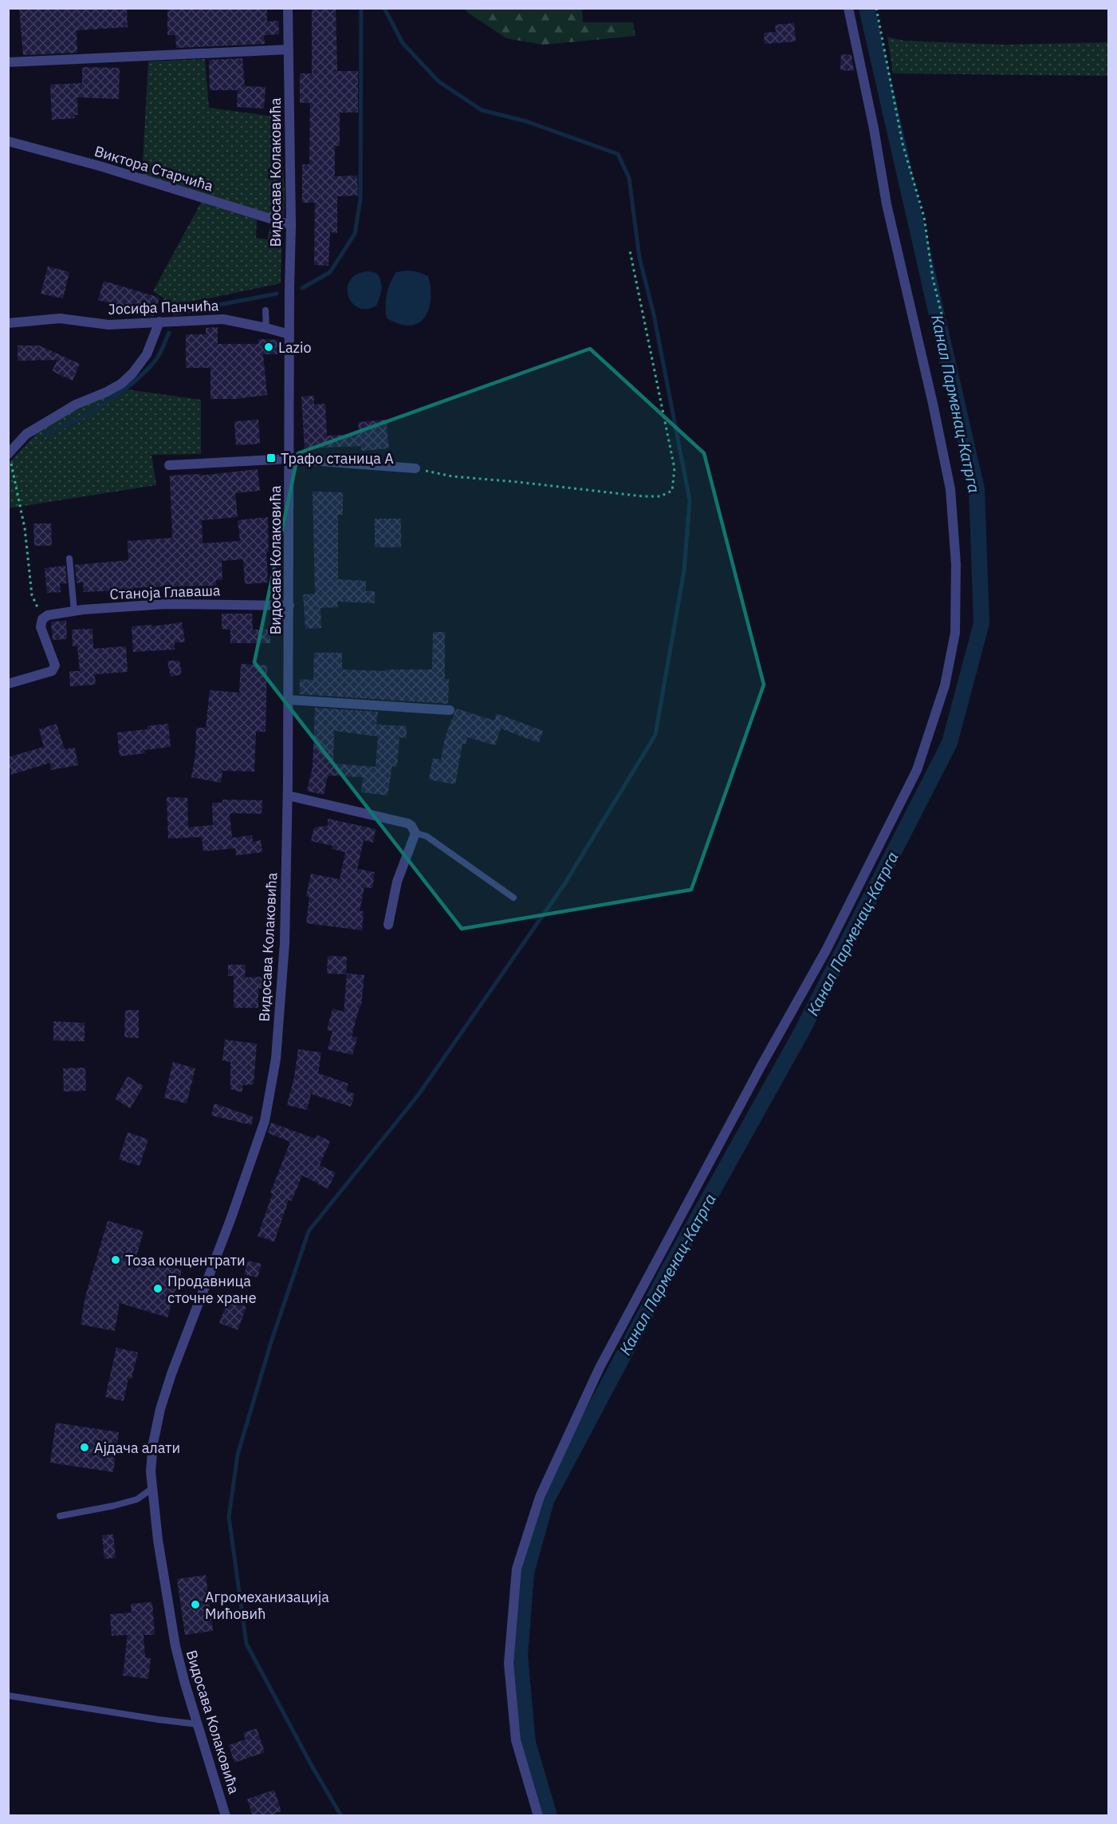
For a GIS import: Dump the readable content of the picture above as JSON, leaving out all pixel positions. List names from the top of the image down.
{
  "streets": {
    "street": [
      "Виктора Старчића",
      "Видосава Колаковића",
      "Јосифа Панчића",
      "Станоја Главаша"
    ]
  },
  "crossings": [
    ["Виктора Старчића", "Видосава Колаковића"],
    ["Видосава Колаковића", "Јосифа Панчића"],
    ["Видосава Колаковића", "Станоја Главаша"]
  ],
  "water": ["Канал Парменац-Катрга"],
  "places": {
    "other": [
      "Lazio",
      "Тоза концентрати",
      "Продавница сточне хране",
      "Ајдача алати",
      "Агромеханизација Мићовић"
    ],
    "transit": ["Трафо станица А"]
  }
}
